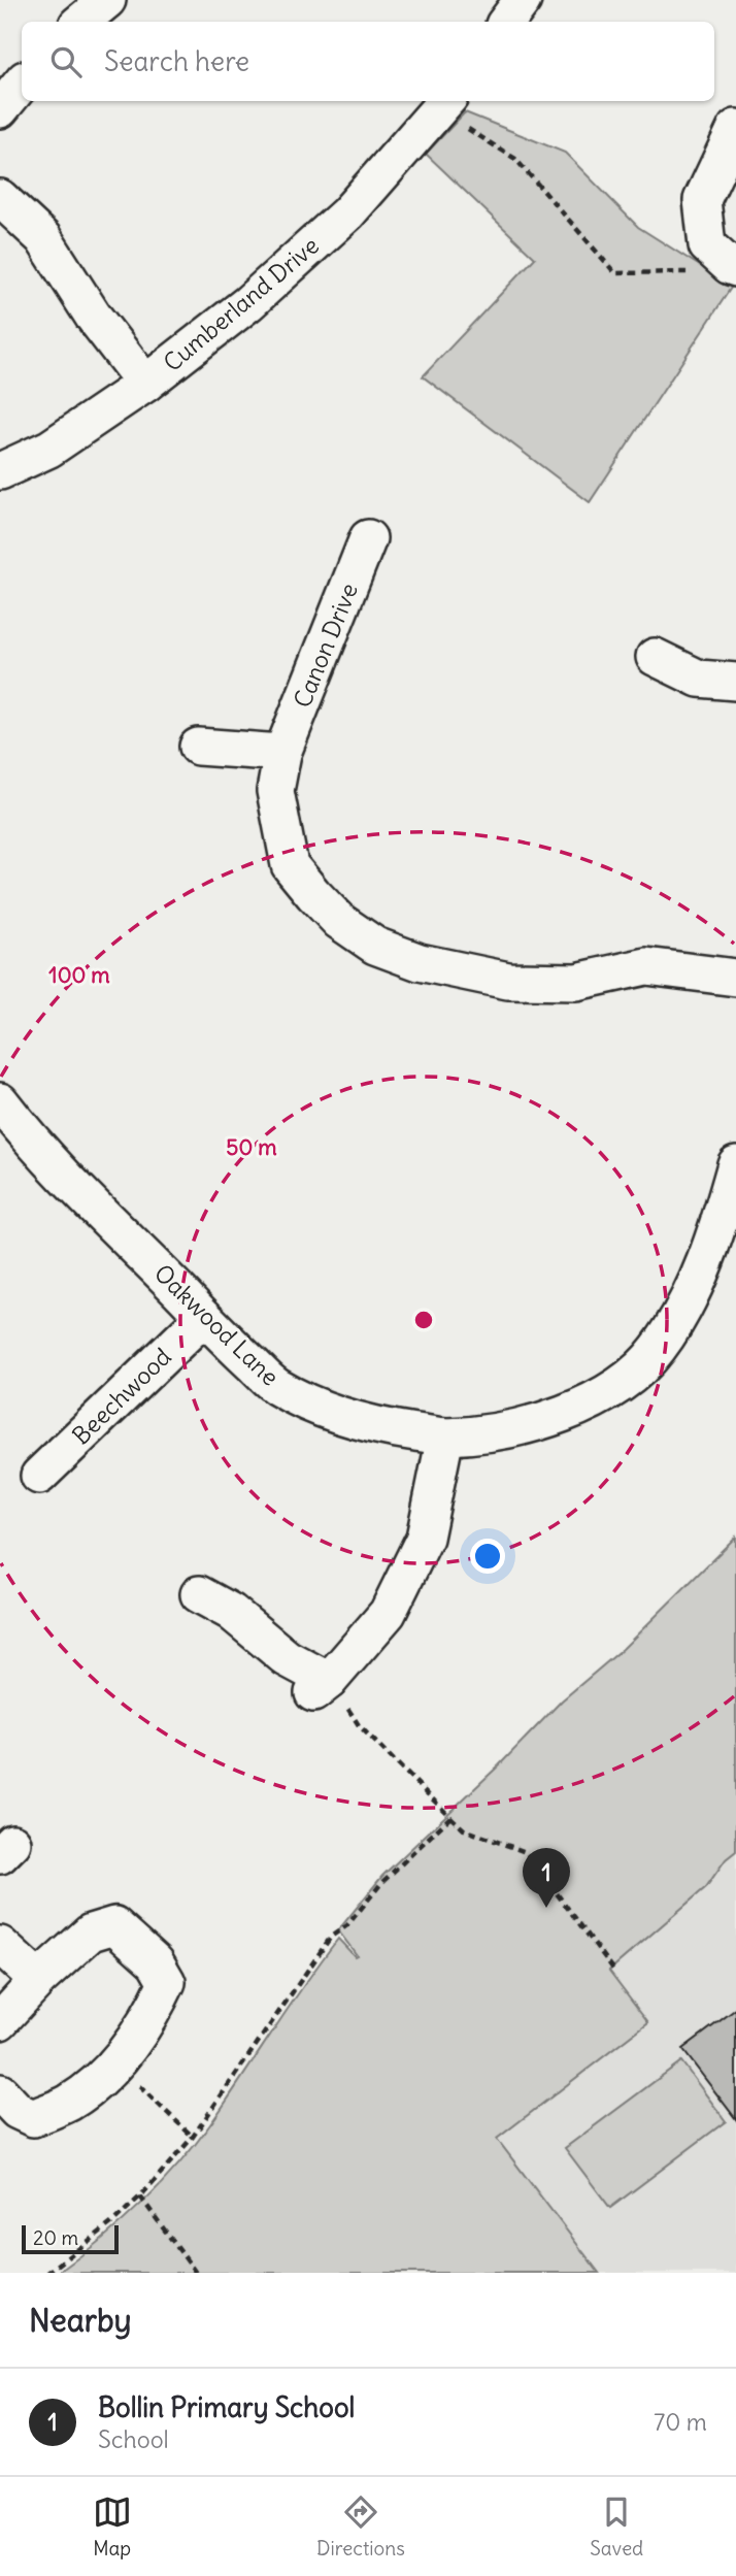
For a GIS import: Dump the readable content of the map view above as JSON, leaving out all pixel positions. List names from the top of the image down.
{
  "streets": {
    "street": [
      "Cumberland Drive",
      "Canon Drive",
      "Oakwood Lane",
      "Beechwood"
    ]
  },
  "crossings": [
    ["Oakwood Lane", "Beechwood"]
  ],
  "scale_bar": "20 m",
  "page": {
    "search": "Search here",
    "pins": "1",
    "scale": "20 m",
    "heading": "Nearby",
    "list": [
      {
        "mark": "1",
        "name": "Bollin Primary School",
        "note": "School",
        "value": "70 m"
      }
    ],
    "nav": ["Map", "Directions", "Saved"]
  },
  "rings": ["100 m", "50 m"]
}
